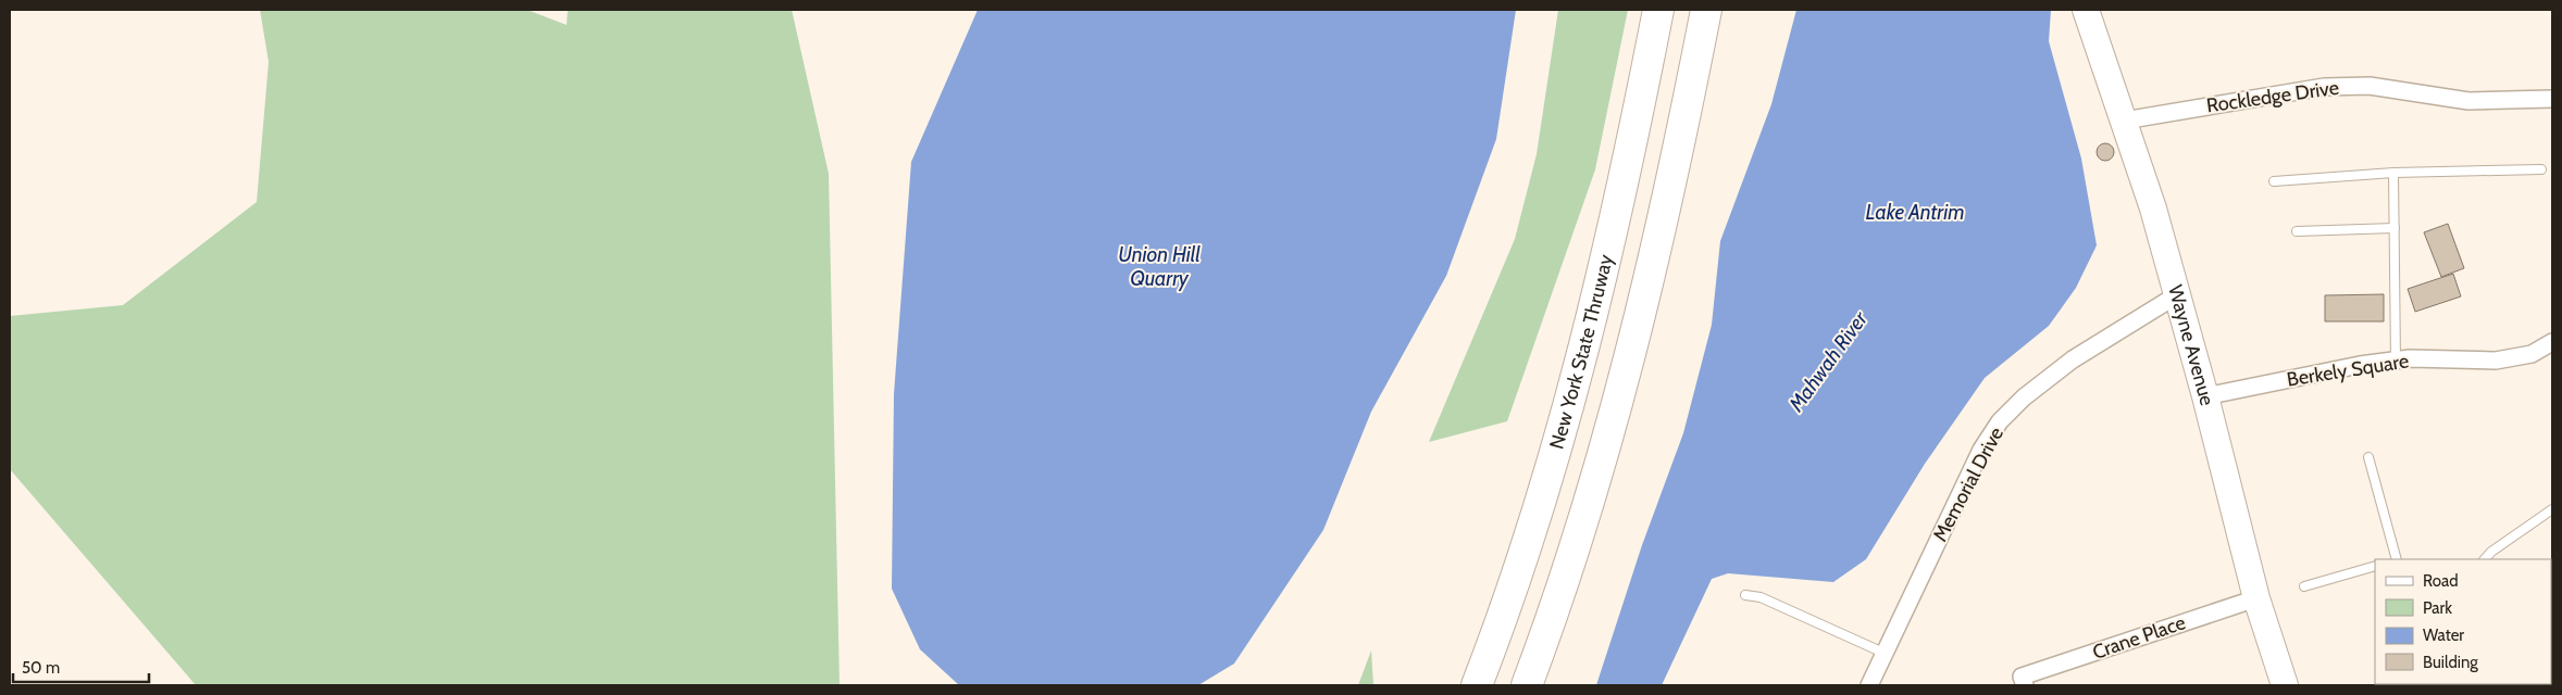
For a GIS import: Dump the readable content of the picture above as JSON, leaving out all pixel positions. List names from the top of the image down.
{
  "streets": {
    "highway": ["New York State Thruway"],
    "main road": ["Wayne Avenue"],
    "street": [
      "Rockledge Drive",
      "Berkely Square",
      "Memorial Drive",
      "Crane Place"
    ]
  },
  "crossings": [
    ["Rockledge Drive", "Wayne Avenue"],
    ["Wayne Avenue", "Berkely Square"],
    ["Wayne Avenue", "Memorial Drive"],
    ["Wayne Avenue", "Crane Place"]
  ],
  "water": ["Lake Antrim", "Union Hill Quarry", "Mahwah River"],
  "legend": [
    "Road",
    "Park",
    "Water",
    "Building"
  ],
  "scale_bar": "50 m"
}
